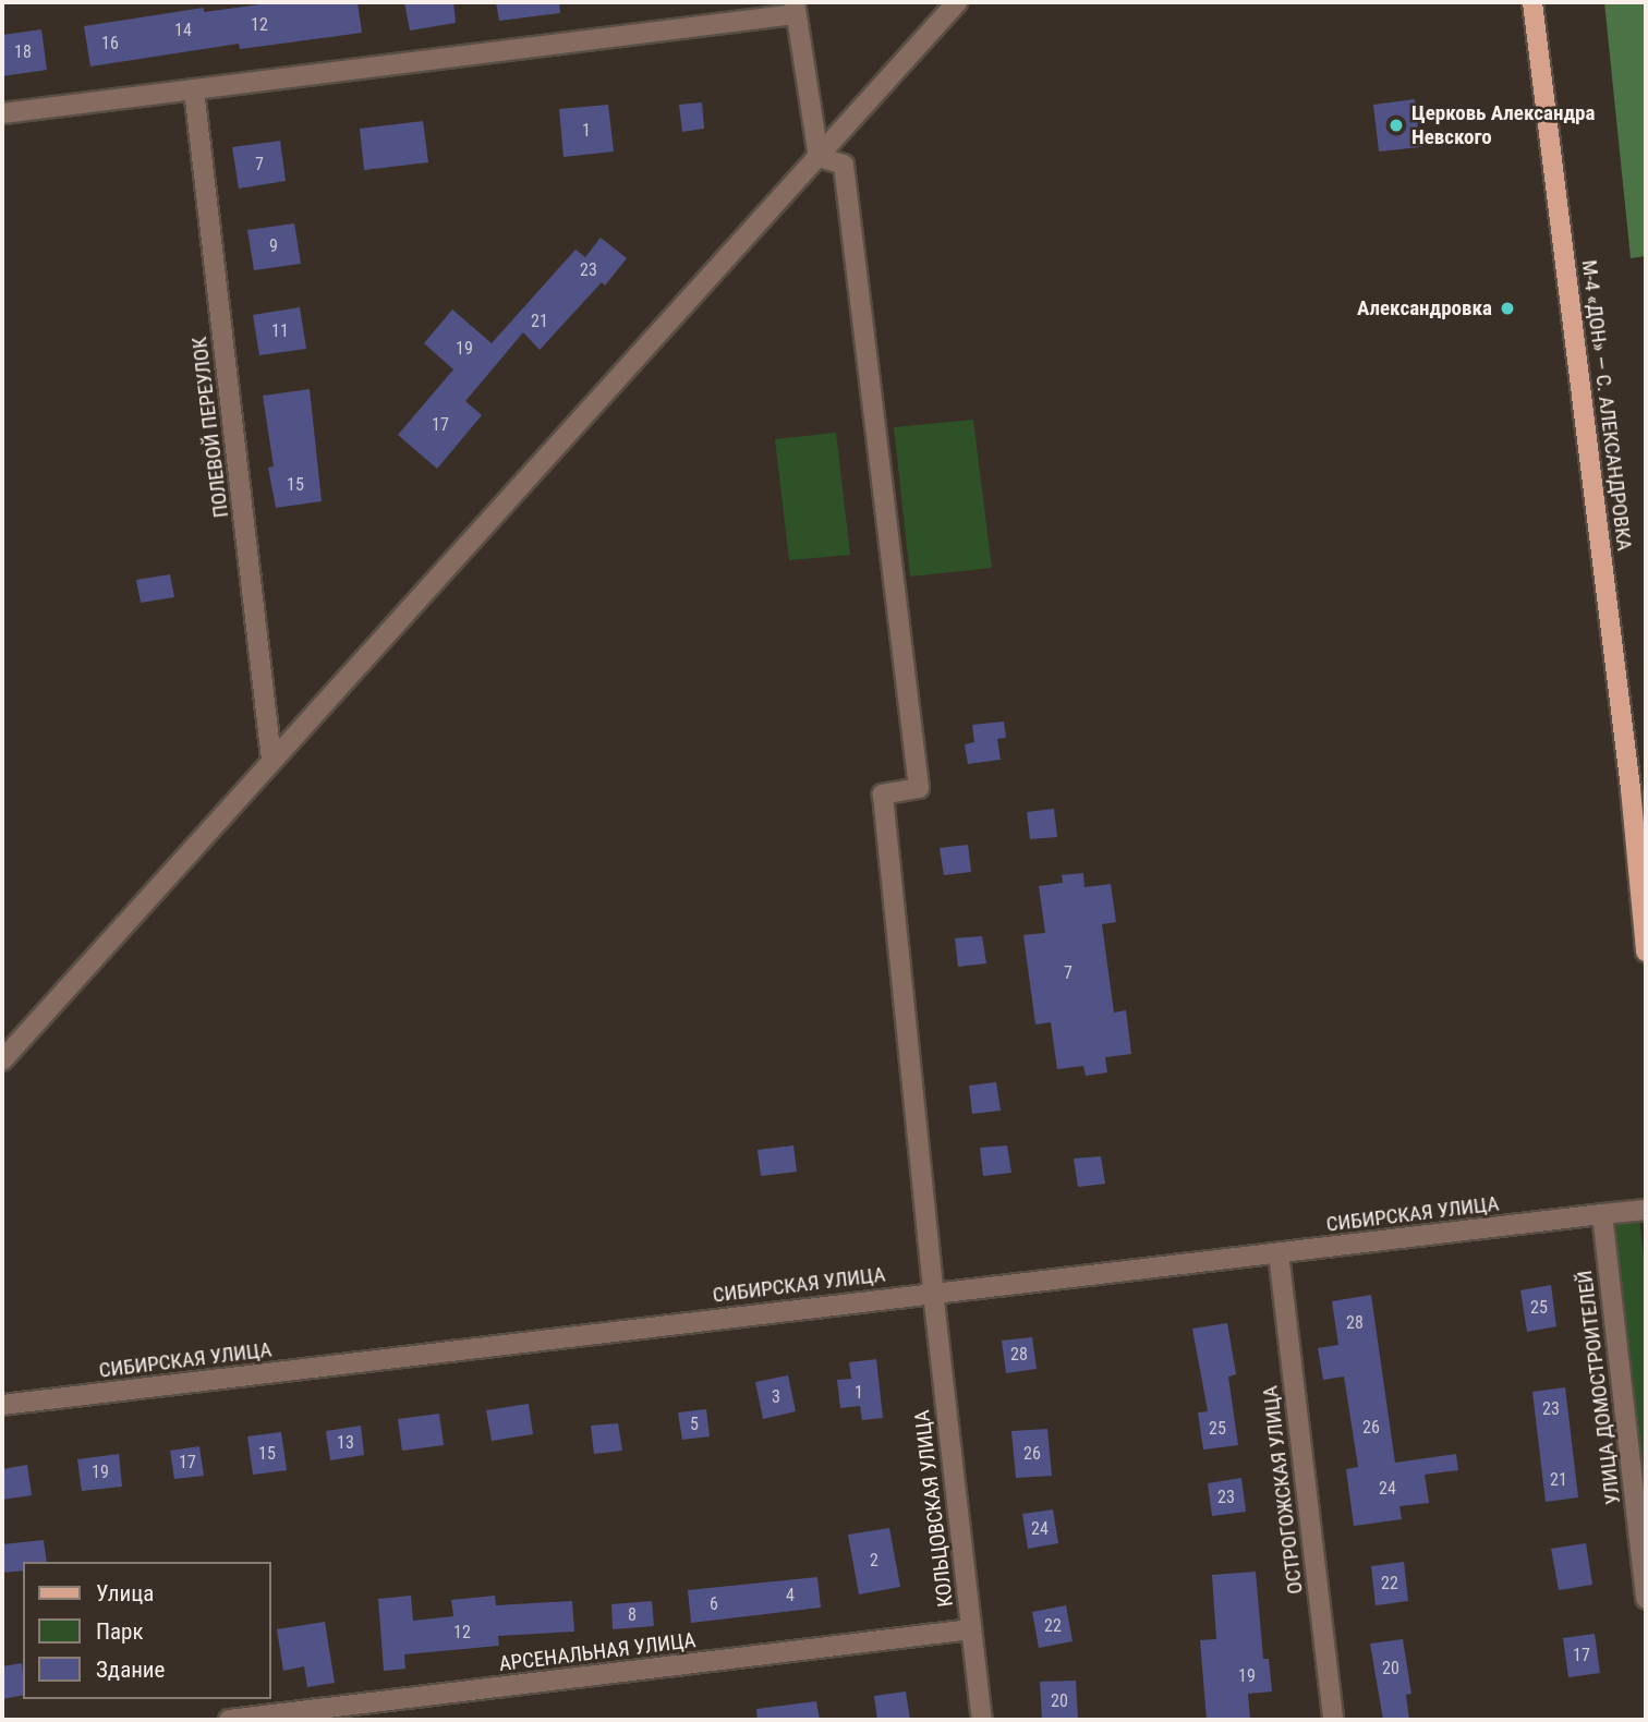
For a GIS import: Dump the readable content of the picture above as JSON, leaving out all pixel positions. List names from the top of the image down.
{
  "streets": {
    "main road": ["М-4 «ДОН» — С. АЛЕКСАНДРОВКА"],
    "street": [
      "ПОЛЕВОЙ ПЕРЕУЛОК",
      "СИБИРСКАЯ УЛИЦА",
      "УЛИЦА ДОМОСТРОИТЕЛЕЙ",
      "ОСТРОГОЖСКАЯ УЛИЦА",
      "КОЛЬЦОВСКАЯ УЛИЦА",
      "АРСЕНАЛЬНАЯ УЛИЦА"
    ]
  },
  "crossings": [
    ["СИБИРСКАЯ УЛИЦА", "УЛИЦА ДОМОСТРОИТЕЛЕЙ"],
    ["СИБИРСКАЯ УЛИЦА", "ОСТРОГОЖСКАЯ УЛИЦА"],
    ["СИБИРСКАЯ УЛИЦА", "КОЛЬЦОВСКАЯ УЛИЦА"],
    ["КОЛЬЦОВСКАЯ УЛИЦА", "АРСЕНАЛЬНАЯ УЛИЦА"]
  ],
  "places": ["Церковь Александра Невского", "Александровка"],
  "house_numbers": [
    "12",
    "14",
    "16",
    "18",
    "1",
    "7",
    "9",
    "23",
    "21",
    "11",
    "19",
    "17",
    "15",
    "7",
    "25",
    "28",
    "28",
    "1",
    "3",
    "23",
    "5",
    "26",
    "25",
    "13",
    "15",
    "26",
    "17",
    "19",
    "21",
    "24",
    "23",
    "24",
    "2",
    "22",
    "4",
    "6",
    "8",
    "22",
    "12",
    "17",
    "20",
    "19",
    "20"
  ],
  "legend": ["Улица", "Парк", "Здание"]
}
